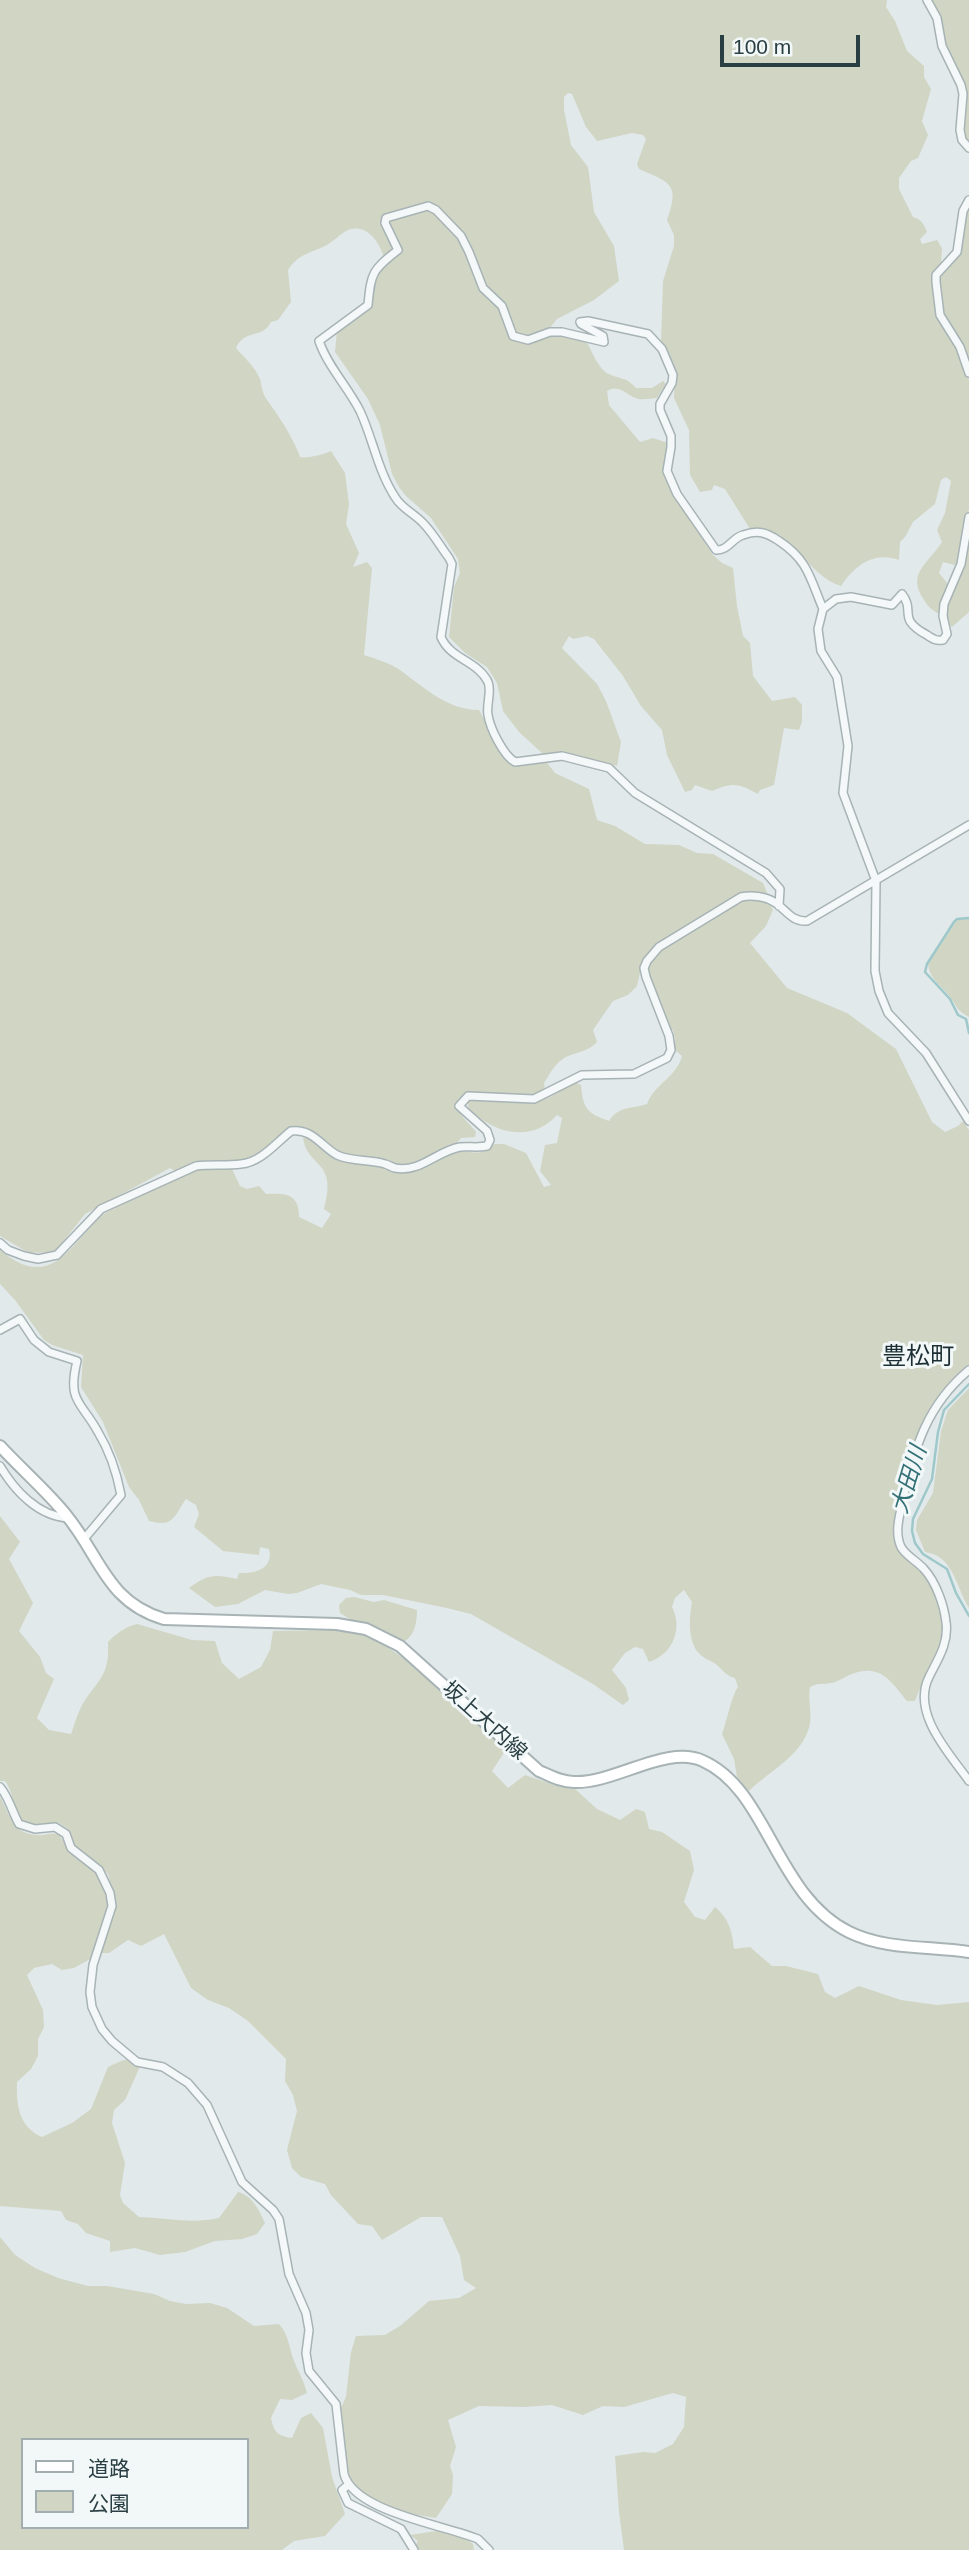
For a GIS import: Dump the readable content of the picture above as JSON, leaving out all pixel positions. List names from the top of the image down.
{
  "streets": {
    "main road": ["坂上大内線"]
  },
  "districts": ["豊松町"],
  "water": ["大田川"],
  "legend": ["道路", "公園"],
  "scale_bar": "100 m"
}
